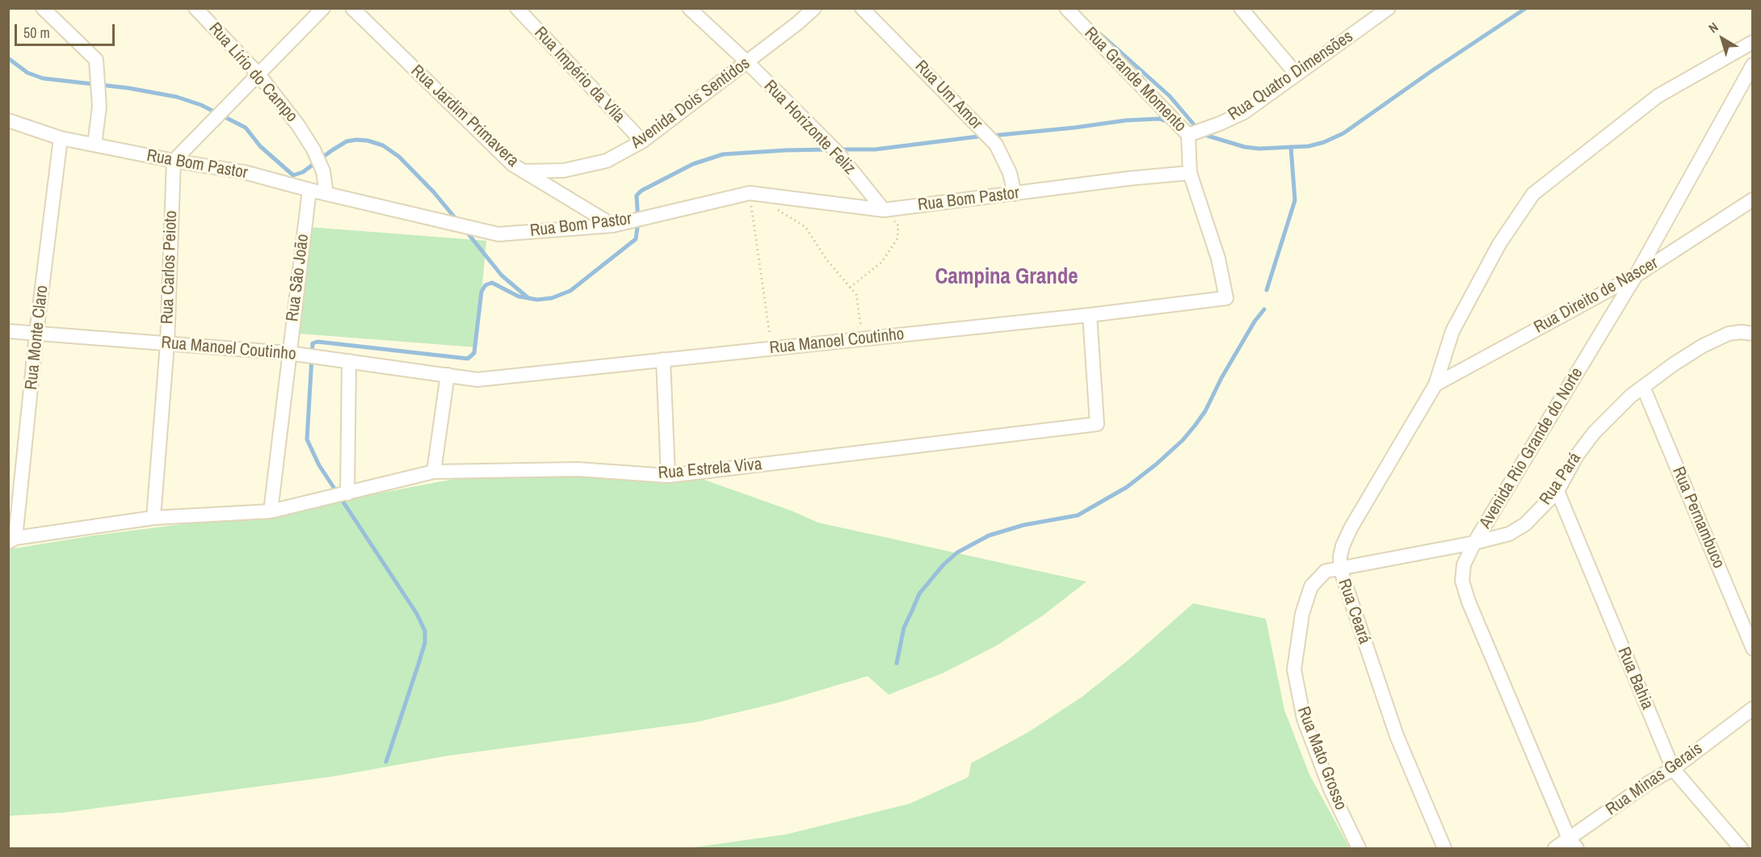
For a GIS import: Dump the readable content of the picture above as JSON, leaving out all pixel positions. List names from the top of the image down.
{
  "streets": {
    "street": [
      "Rua Lírio do Campo",
      "Rua Império da Vila",
      "Rua Quatro Dimensões",
      "Rua Grande Momento",
      "Rua Um Amor",
      "Avenida Dois Sentidos",
      "Rua Jardim Primavera",
      "Rua Horizonte Feliz",
      "Rua Bom Pastor",
      "Rua Carlos Peioto",
      "Rua São João",
      "Rua Direito de Nascer",
      "Rua Monte Claro",
      "Rua Manoel Coutinho",
      "Avenida Rio Grande do Norte",
      "Rua Estrela Viva",
      "Rua Pará",
      "Rua Pernambuco",
      "Rua Ceará",
      "Rua Bahia",
      "Rua Mato Grosso",
      "Rua Minas Gerais"
    ]
  },
  "crossings": [
    ["Rua Lírio do Campo", "Rua Bom Pastor"],
    ["Rua Império da Vila", "Avenida Dois Sentidos"],
    ["Rua Quatro Dimensões", "Rua Grande Momento"],
    ["Rua Grande Momento", "Rua Bom Pastor"],
    ["Rua Grande Momento", "Rua Manoel Coutinho"],
    ["Rua Um Amor", "Rua Bom Pastor"],
    ["Avenida Dois Sentidos", "Rua Jardim Primavera"],
    ["Avenida Dois Sentidos", "Rua Horizonte Feliz"],
    ["Rua Jardim Primavera", "Rua Bom Pastor"],
    ["Rua Horizonte Feliz", "Rua Bom Pastor"],
    ["Rua Bom Pastor", "Rua Carlos Peioto"],
    ["Rua Bom Pastor", "Rua São João"],
    ["Rua Bom Pastor", "Rua Monte Claro"],
    ["Rua Carlos Peioto", "Rua Manoel Coutinho"],
    ["Rua Carlos Peioto", "Rua Estrela Viva"],
    ["Rua São João", "Rua Manoel Coutinho"],
    ["Rua São João", "Rua Estrela Viva"],
    ["Rua Direito de Nascer", "Avenida Rio Grande do Norte"],
    ["Rua Direito de Nascer", "Rua Ceará"],
    ["Rua Monte Claro", "Rua Manoel Coutinho"],
    ["Rua Monte Claro", "Rua Estrela Viva"],
    ["Rua Manoel Coutinho", "Rua Estrela Viva"],
    ["Avenida Rio Grande do Norte", "Rua Pará"],
    ["Avenida Rio Grande do Norte", "Rua Minas Gerais"],
    ["Rua Pará", "Rua Pernambuco"],
    ["Rua Pará", "Rua Ceará"],
    ["Rua Pará", "Rua Bahia"],
    ["Rua Pará", "Rua Mato Grosso"],
    ["Rua Ceará", "Rua Mato Grosso"],
    ["Rua Bahia", "Rua Minas Gerais"]
  ],
  "districts": ["Campina Grande"],
  "scale_bar": "50 m",
  "north": "top left"
}
